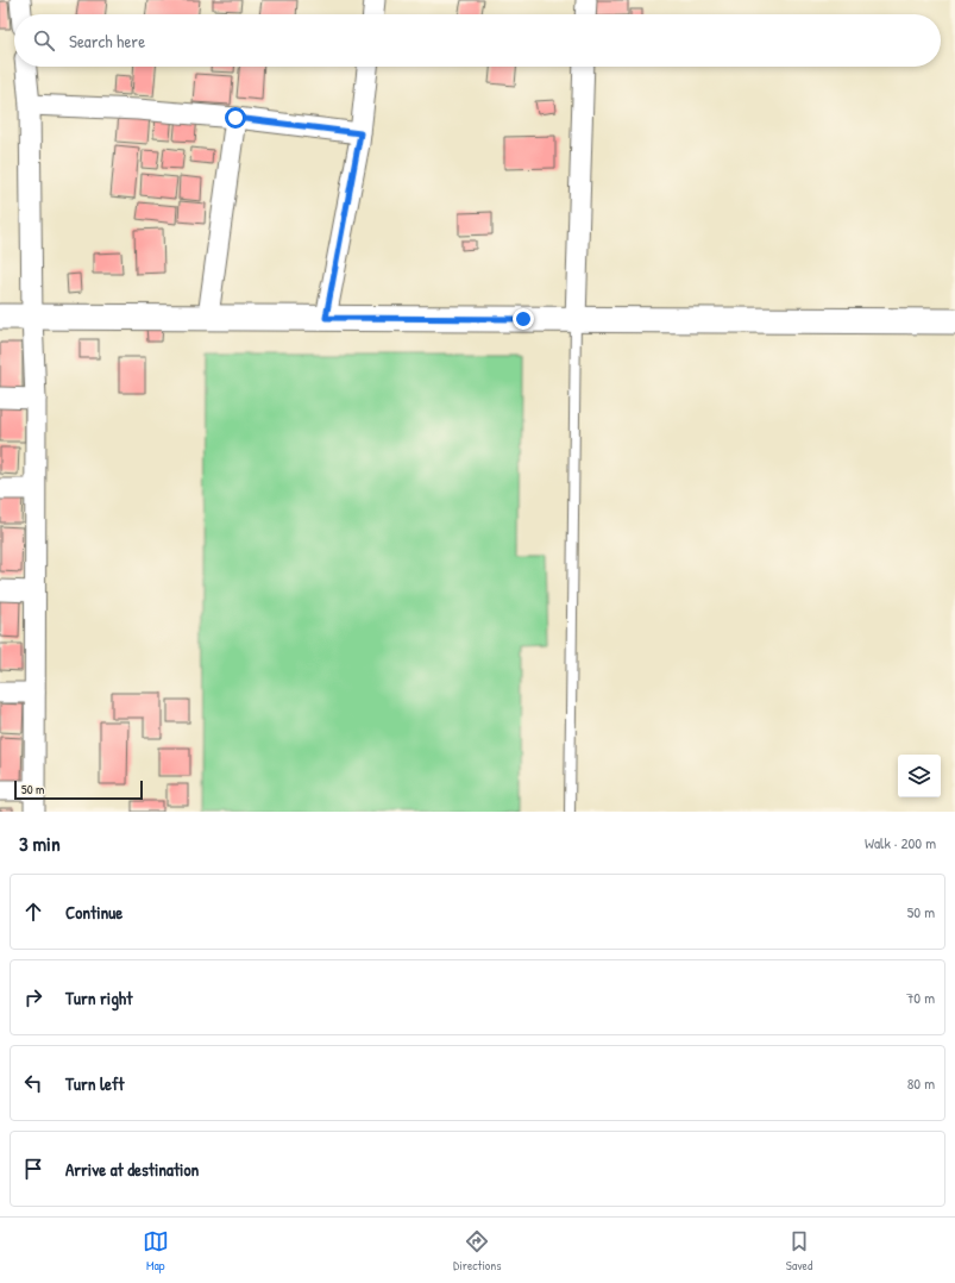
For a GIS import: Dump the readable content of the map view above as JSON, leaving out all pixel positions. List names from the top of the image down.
{
  "scale_bar": "50 m",
  "page": {
    "search": "Search here",
    "scale": "50 m",
    "heading": ["3 min", "Walk · 200 m"],
    "list": [
      ["Continue", "50 m"],
      ["Turn right", "70 m"],
      ["Turn left", "80 m"],
      "Arrive at destination"
    ],
    "nav": ["Map", "Directions", "Saved"]
  }
}
